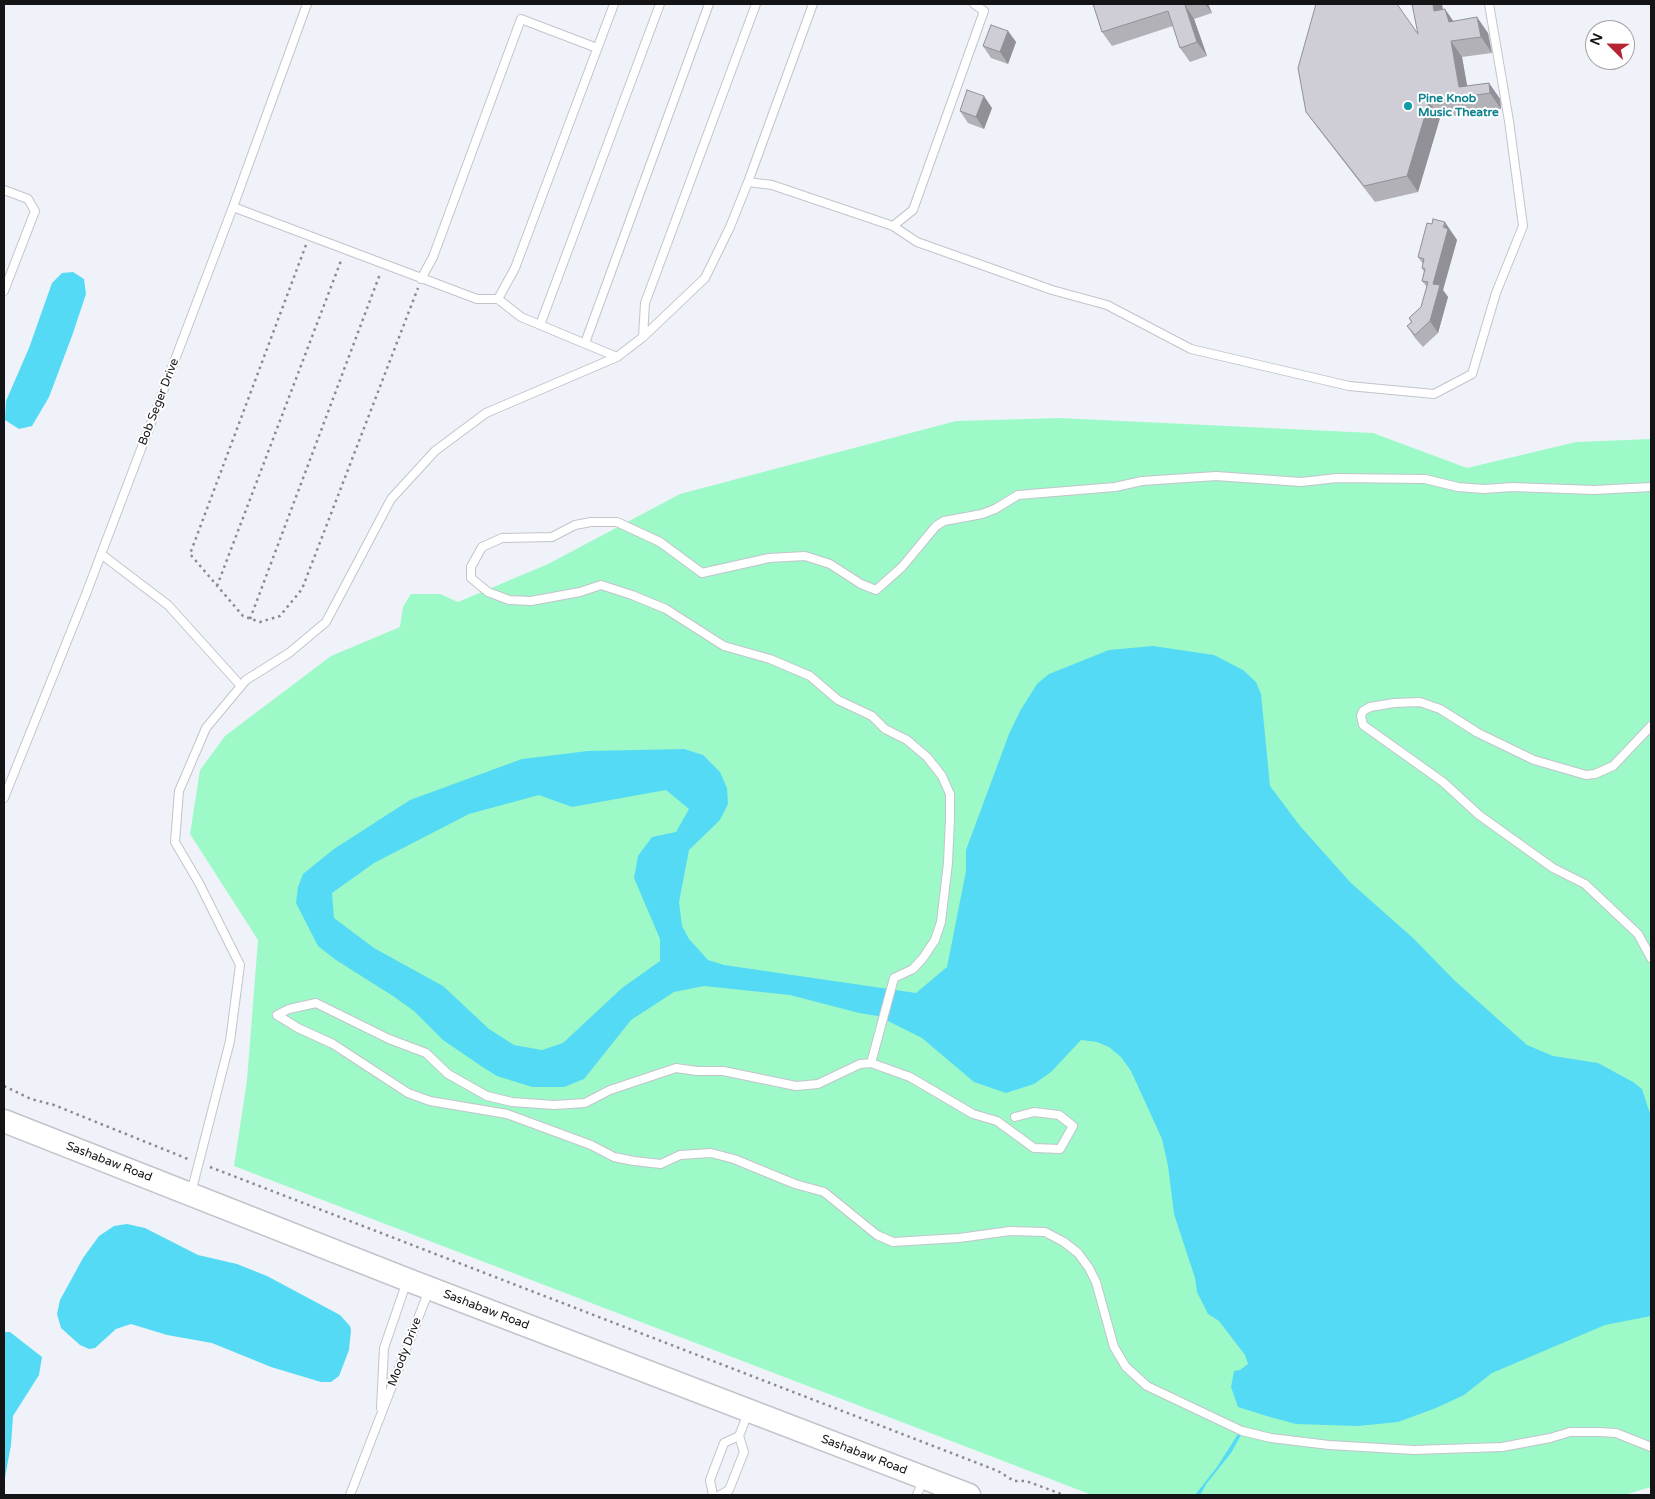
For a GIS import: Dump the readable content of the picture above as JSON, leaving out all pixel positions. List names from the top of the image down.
{
  "streets": {
    "main road": ["Sashabaw Road"],
    "lane": ["Bob Seger Drive", "Moody Drive"]
  },
  "crossings": [
    ["Sashabaw Road", "Moody Drive"]
  ],
  "places": ["Pine Knob Music Theatre"],
  "north": "top left"
}
